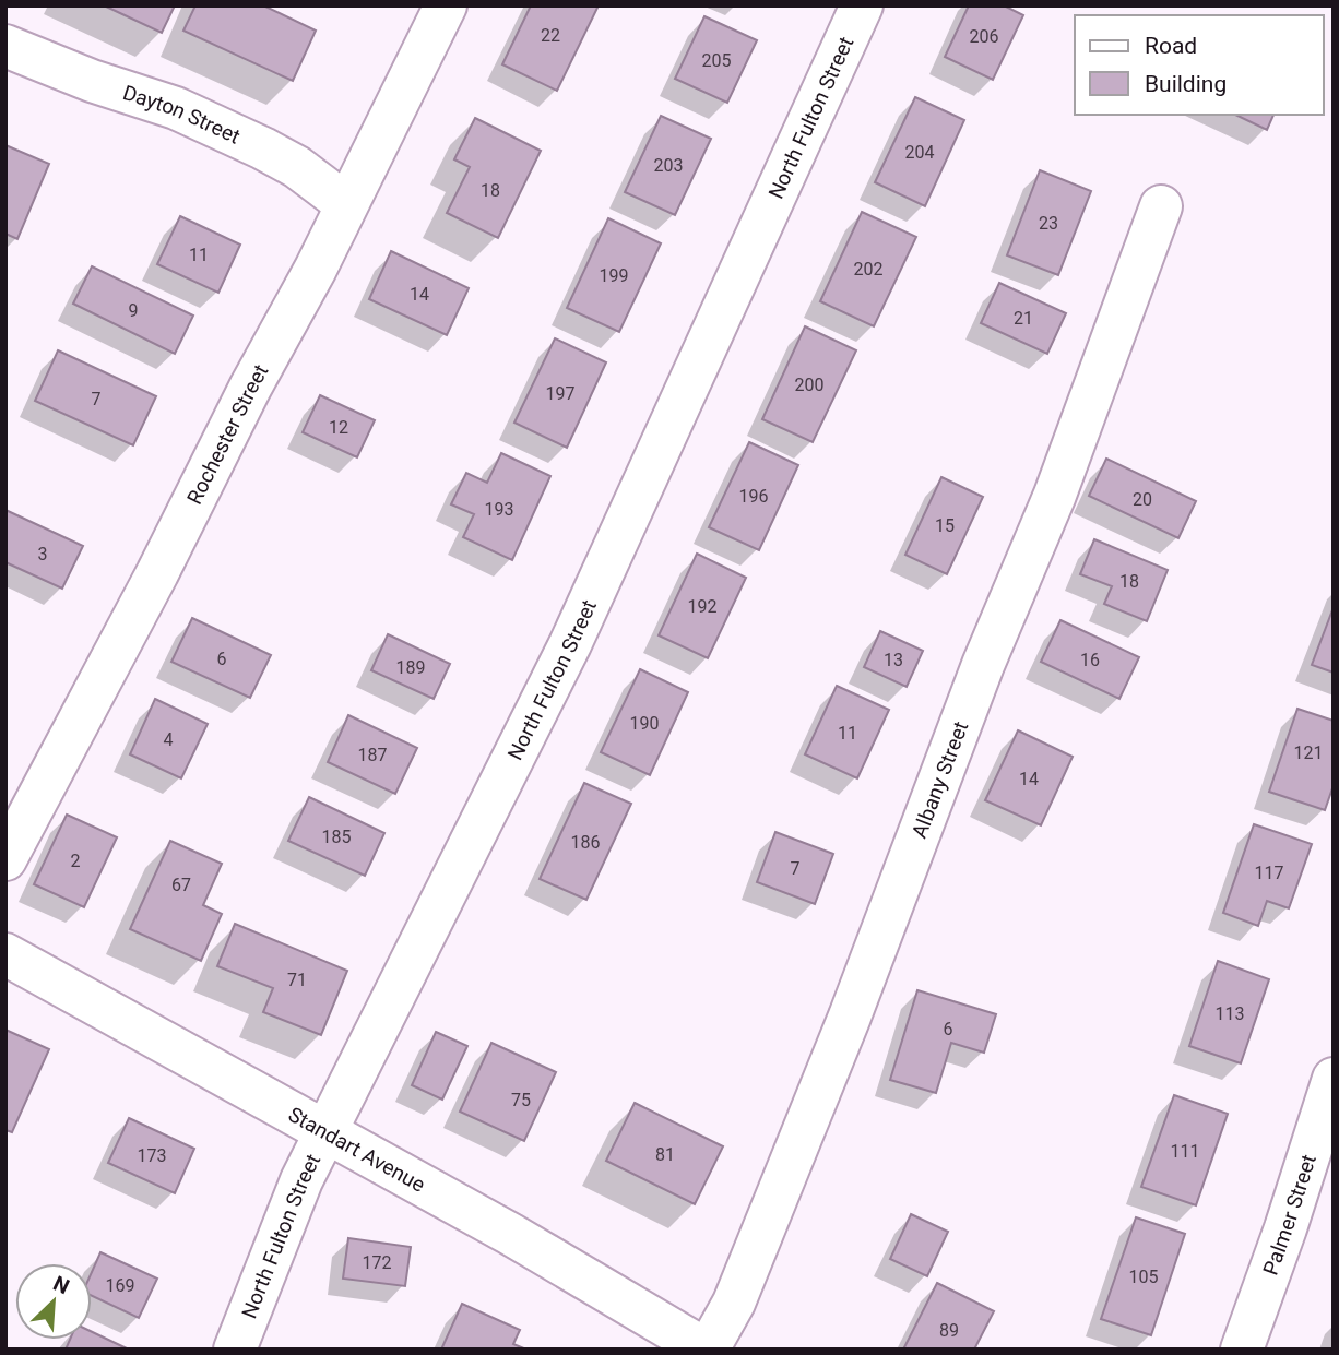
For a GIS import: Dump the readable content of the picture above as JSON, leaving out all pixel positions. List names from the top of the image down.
{
  "streets": {
    "street": [
      "Dayton Street",
      "North Fulton Street",
      "Rochester Street",
      "Albany Street",
      "Standart Avenue",
      "Palmer Street"
    ]
  },
  "crossings": [
    ["Dayton Street", "Rochester Street"],
    ["North Fulton Street", "Standart Avenue"],
    ["Albany Street", "Standart Avenue"]
  ],
  "house_numbers": [
    "22",
    "206",
    "205",
    "204",
    "203",
    "18",
    "23",
    "11",
    "202",
    "199",
    "14",
    "9",
    "21",
    "200",
    "197",
    "7",
    "12",
    "196",
    "20",
    "193",
    "15",
    "3",
    "18",
    "192",
    "6",
    "13",
    "16",
    "189",
    "190",
    "11",
    "4",
    "121",
    "187",
    "14",
    "185",
    "186",
    "2",
    "7",
    "117",
    "67",
    "71",
    "113",
    "6",
    "75",
    "111",
    "81",
    "173",
    "172",
    "105",
    "169",
    "89"
  ],
  "legend": ["Road", "Building"],
  "north": "top right"
}
